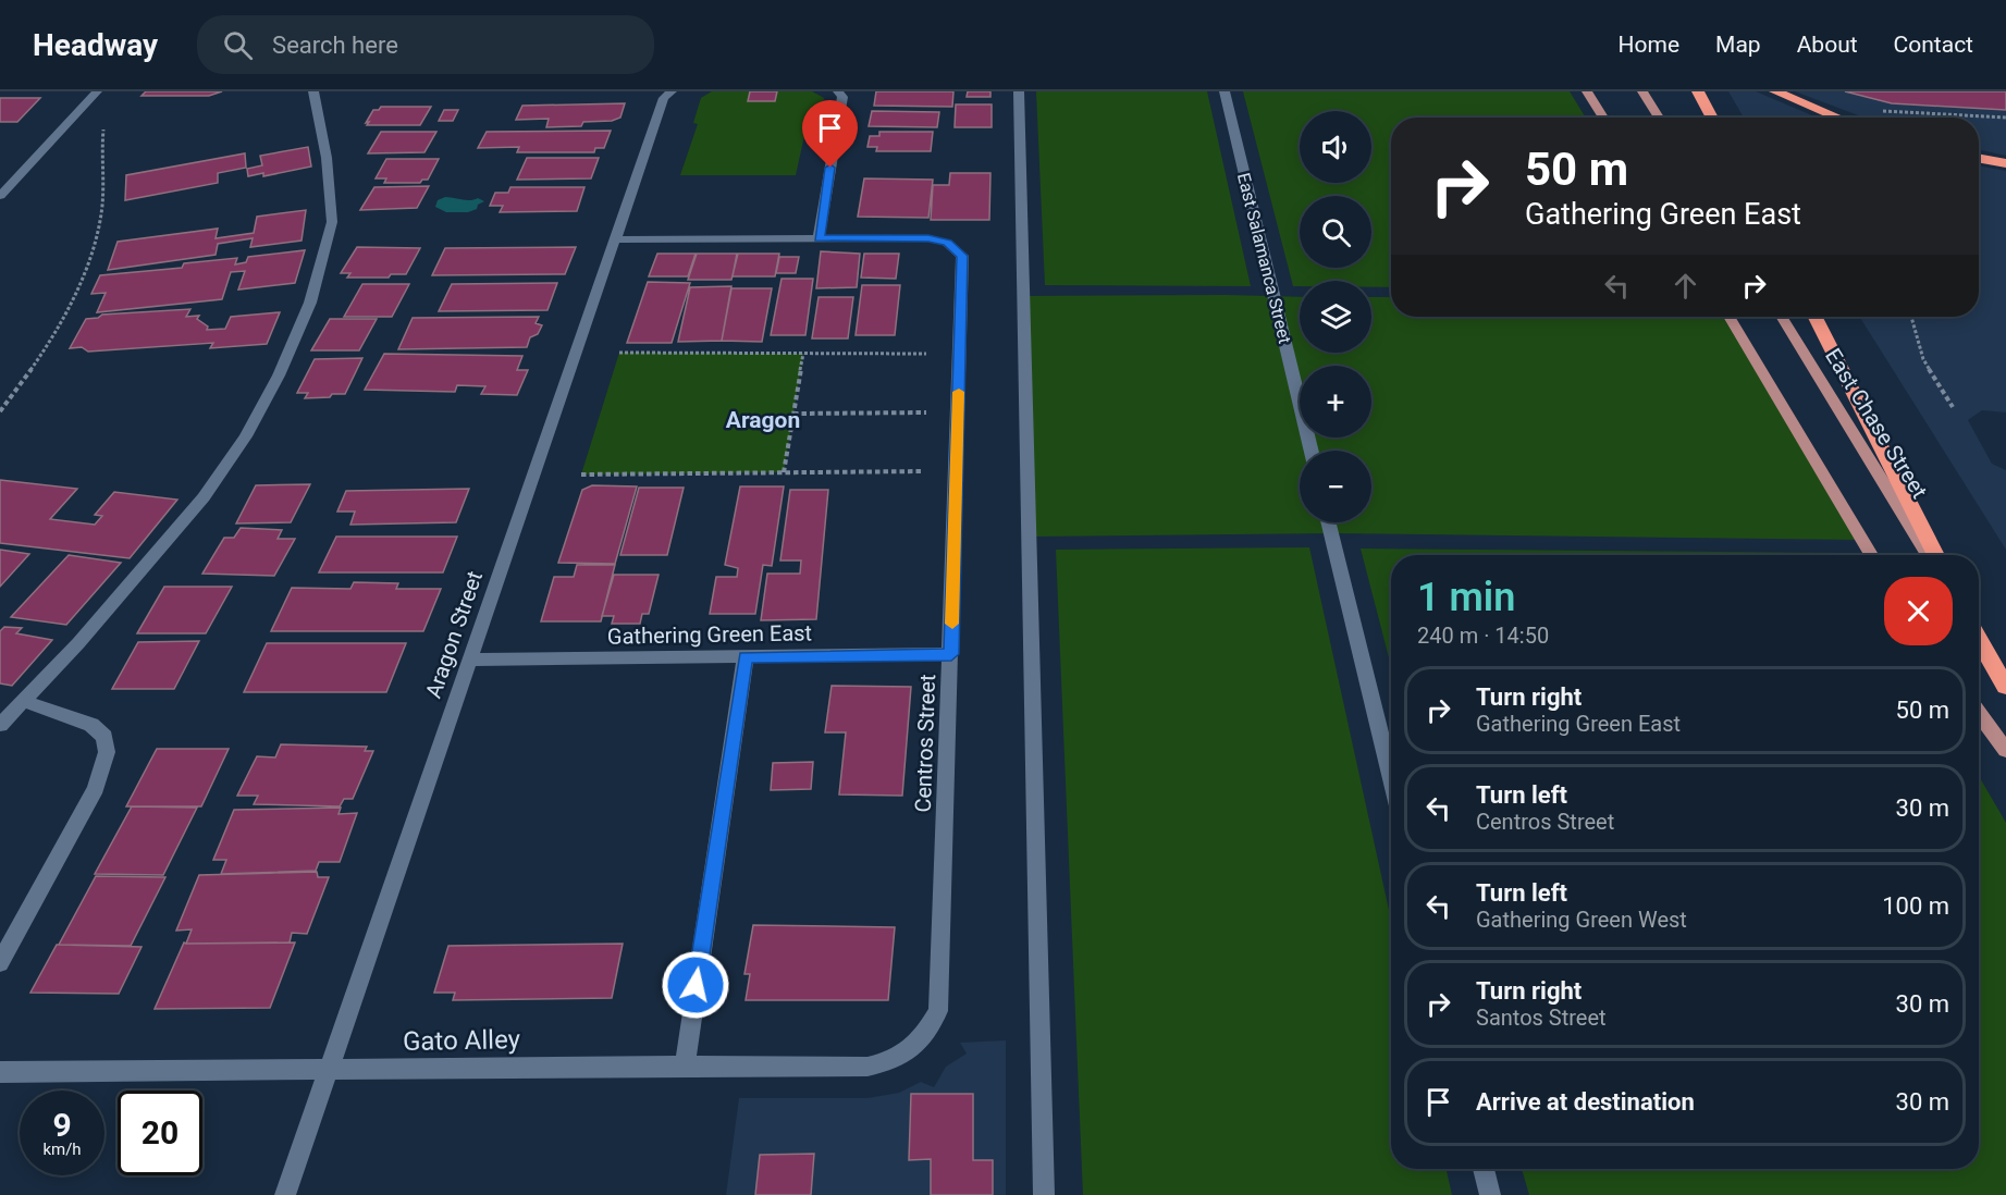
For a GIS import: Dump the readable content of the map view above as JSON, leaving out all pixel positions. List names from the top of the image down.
{
  "streets": {
    "main road": ["East Chase Street"],
    "street": [
      "East Salamanca Street",
      "Aragon Street",
      "Gathering Green East",
      "Centros Street",
      "Gato Alley"
    ]
  },
  "crossings": [
    ["Aragon Street", "Gathering Green East"],
    ["Aragon Street", "Gato Alley"],
    ["Gathering Green East", "Centros Street"],
    ["Centros Street", "Gato Alley"]
  ],
  "districts": ["Aragon"],
  "page": {
    "header": "Headway",
    "search": "Search here",
    "nav": [
      "Home",
      "Map",
      "About",
      "Contact"
    ],
    "map_buttons": ["+", "−"],
    "turn": ["50 m", "Gathering Green East"],
    "heading": ["1 min", "240 m · 14:50"],
    "list": [
      {
        "name": "Turn right",
        "note": "Gathering Green East",
        "value": "50 m"
      },
      {
        "name": "Turn left",
        "note": "Centros Street",
        "value": "30 m"
      },
      {
        "name": "Turn left",
        "note": "Gathering Green West",
        "value": "100 m"
      },
      {
        "name": "Turn right",
        "note": "Santos Street",
        "value": "30 m"
      },
      {
        "name": "Arrive at destination",
        "value": "30 m"
      }
    ],
    "speed": "9 km/h",
    "limit": "20"
  }
}
